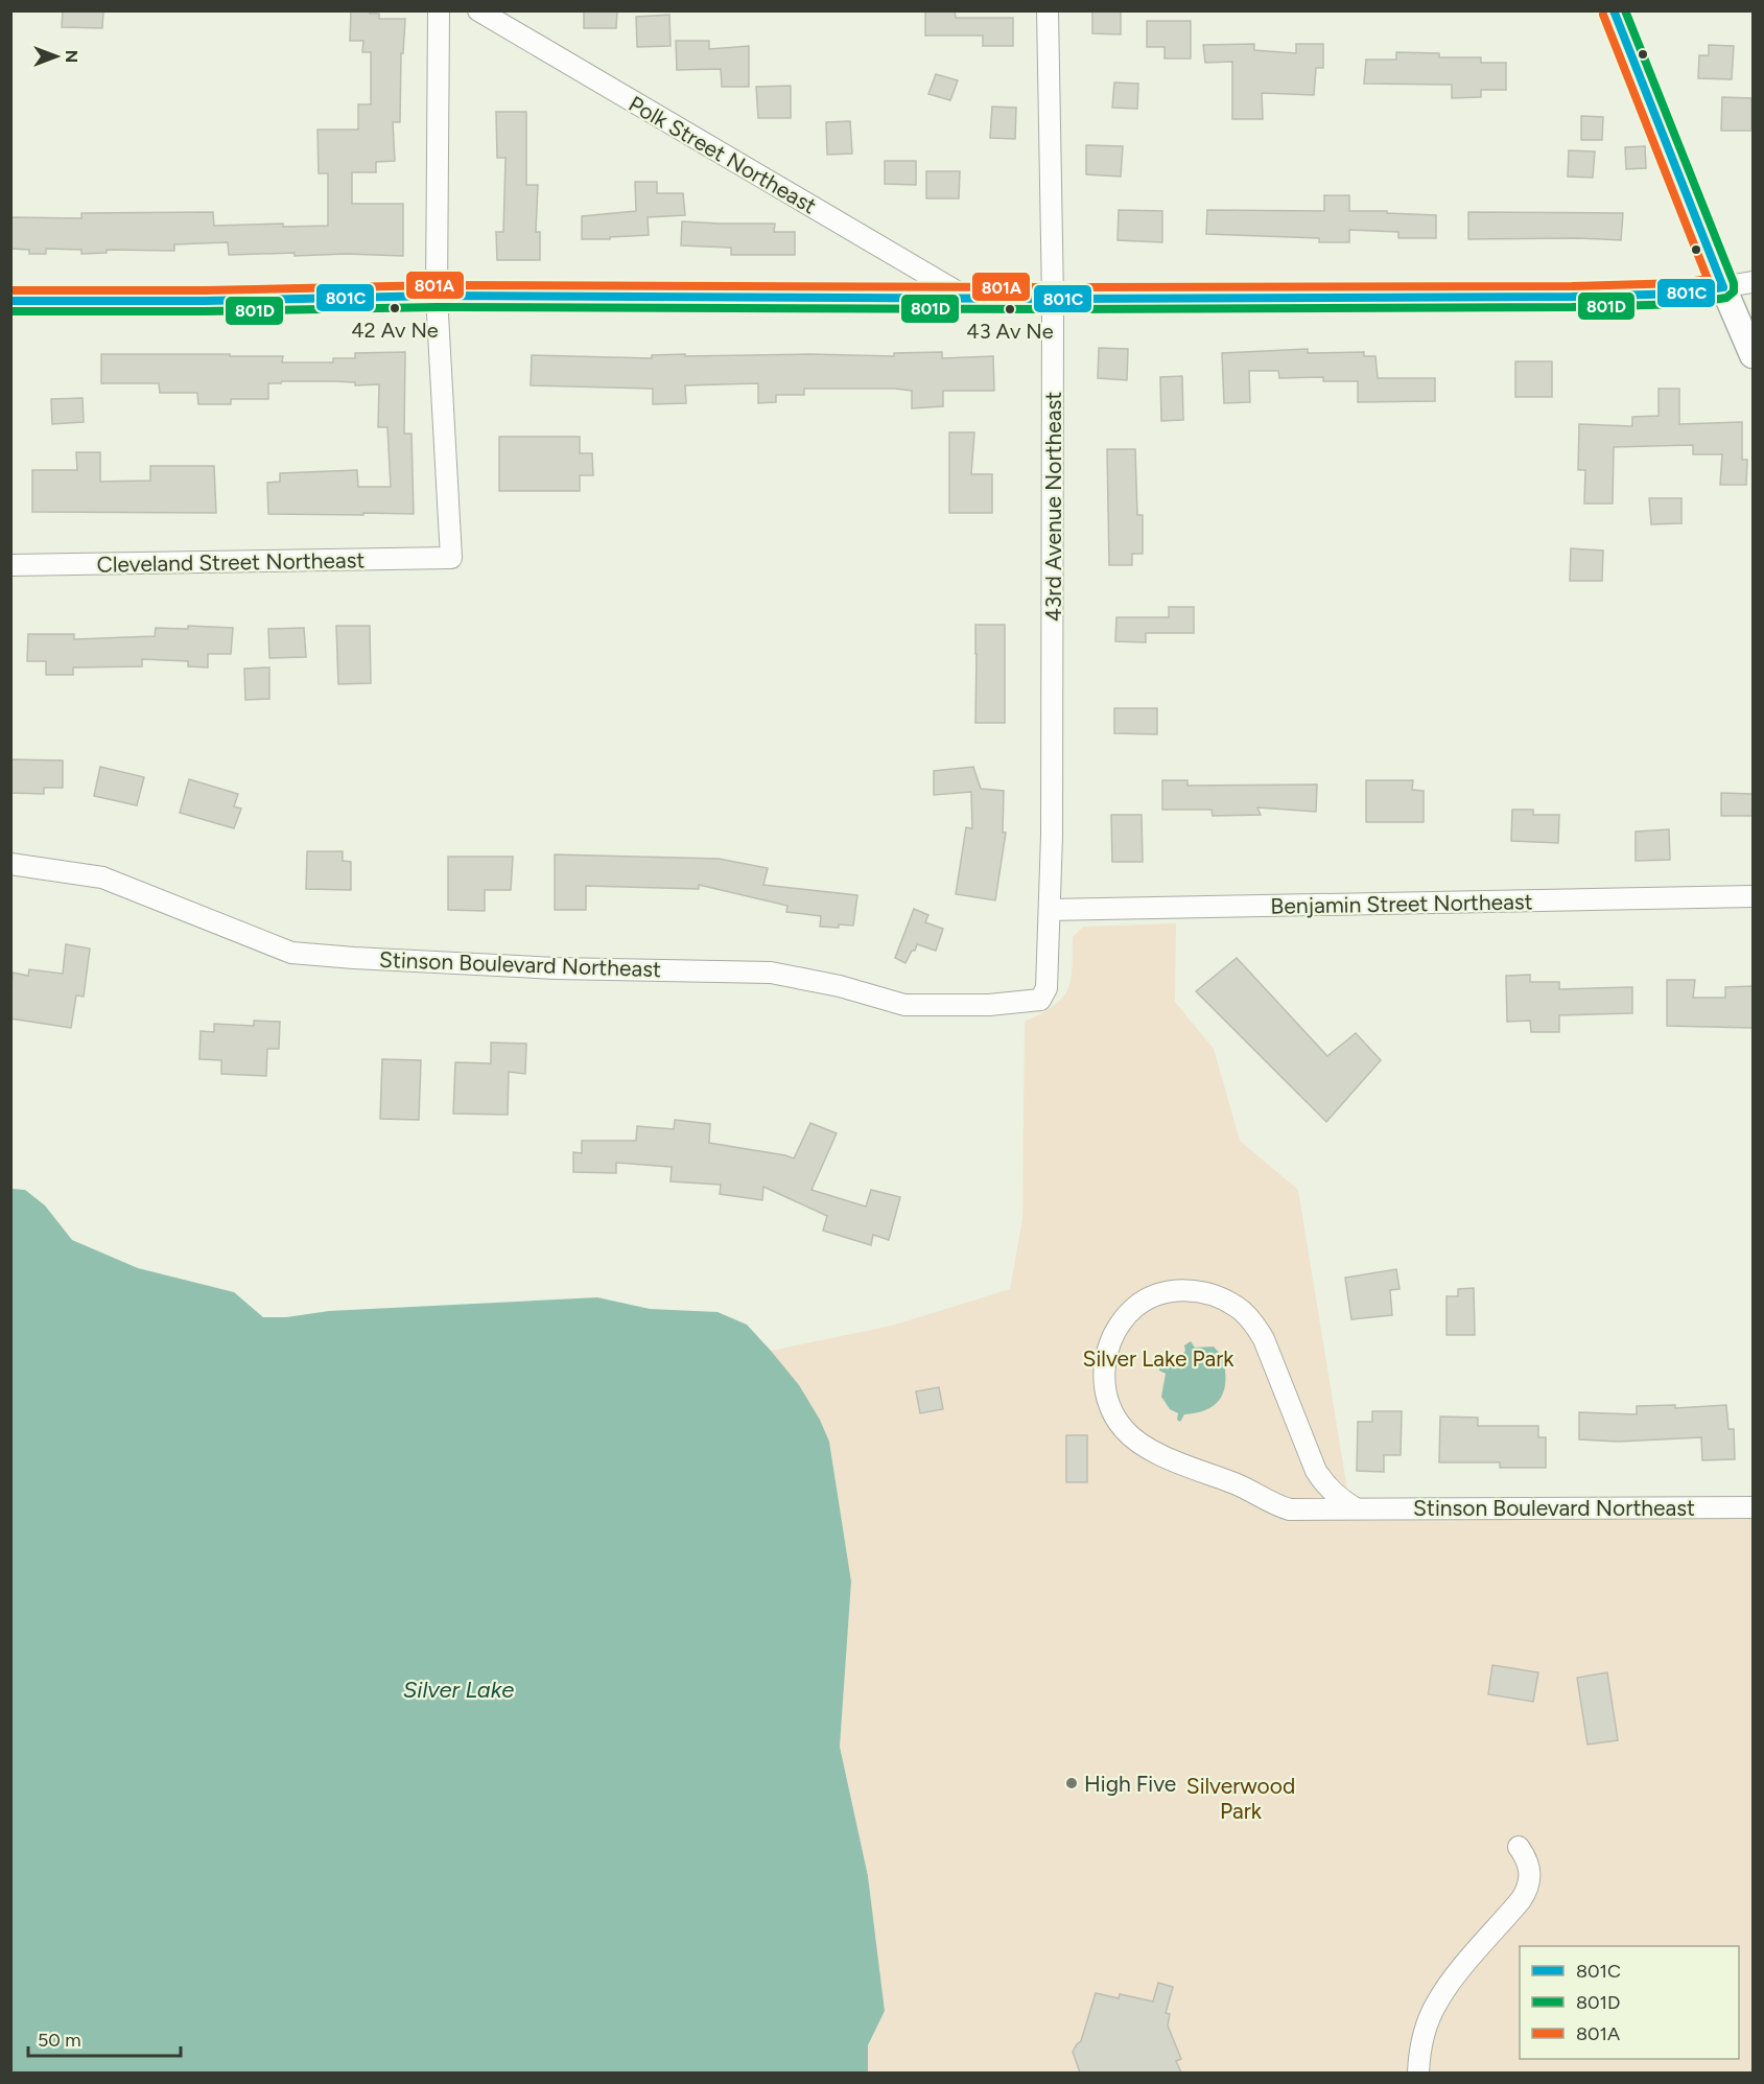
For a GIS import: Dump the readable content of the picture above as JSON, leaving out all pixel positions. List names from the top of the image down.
{
  "streets": {
    "street": [
      "Polk Street Northeast",
      "43rd Avenue Northeast",
      "Cleveland Street Northeast",
      "Benjamin Street Northeast",
      "Stinson Boulevard Northeast"
    ]
  },
  "crossings": [
    ["43rd Avenue Northeast", "Benjamin Street Northeast"],
    ["43rd Avenue Northeast", "Stinson Boulevard Northeast"]
  ],
  "water": ["Silver Lake"],
  "parks": ["Silver Lake Park", "Silverwood Park"],
  "places": ["42 Av Ne", "43 Av Ne", "High Five"],
  "lines": ["transit line 801C", "transit line 801D", "transit line 801A"],
  "legend": ["801C", "801D", "801A"],
  "scale_bar": "50 m",
  "north": "right"
}
